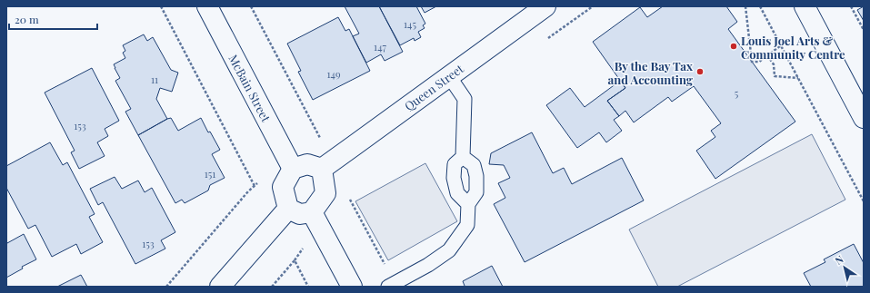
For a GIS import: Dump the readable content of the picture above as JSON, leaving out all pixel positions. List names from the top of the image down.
{
  "streets": {
    "main road": ["Queen Street", "McBain Street"]
  },
  "crossings": [
    ["Queen Street", "McBain Street"]
  ],
  "places": ["Louis Joel Arts & Community Centre", "By the Bay Tax and Accounting"],
  "house_numbers": [
    "145",
    "147",
    "149",
    "11",
    "5",
    "153",
    "151",
    "153"
  ],
  "scale_bar": "20 m",
  "north": "top left"
}
